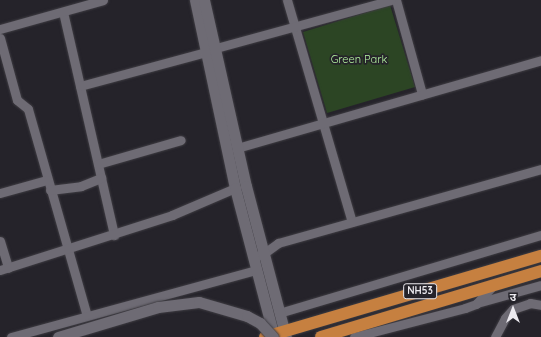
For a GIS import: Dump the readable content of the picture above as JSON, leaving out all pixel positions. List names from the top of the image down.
{
  "streets": {
    "highway": ["NH53"]
  },
  "parks": ["Green Park"],
  "north": "top"
}
